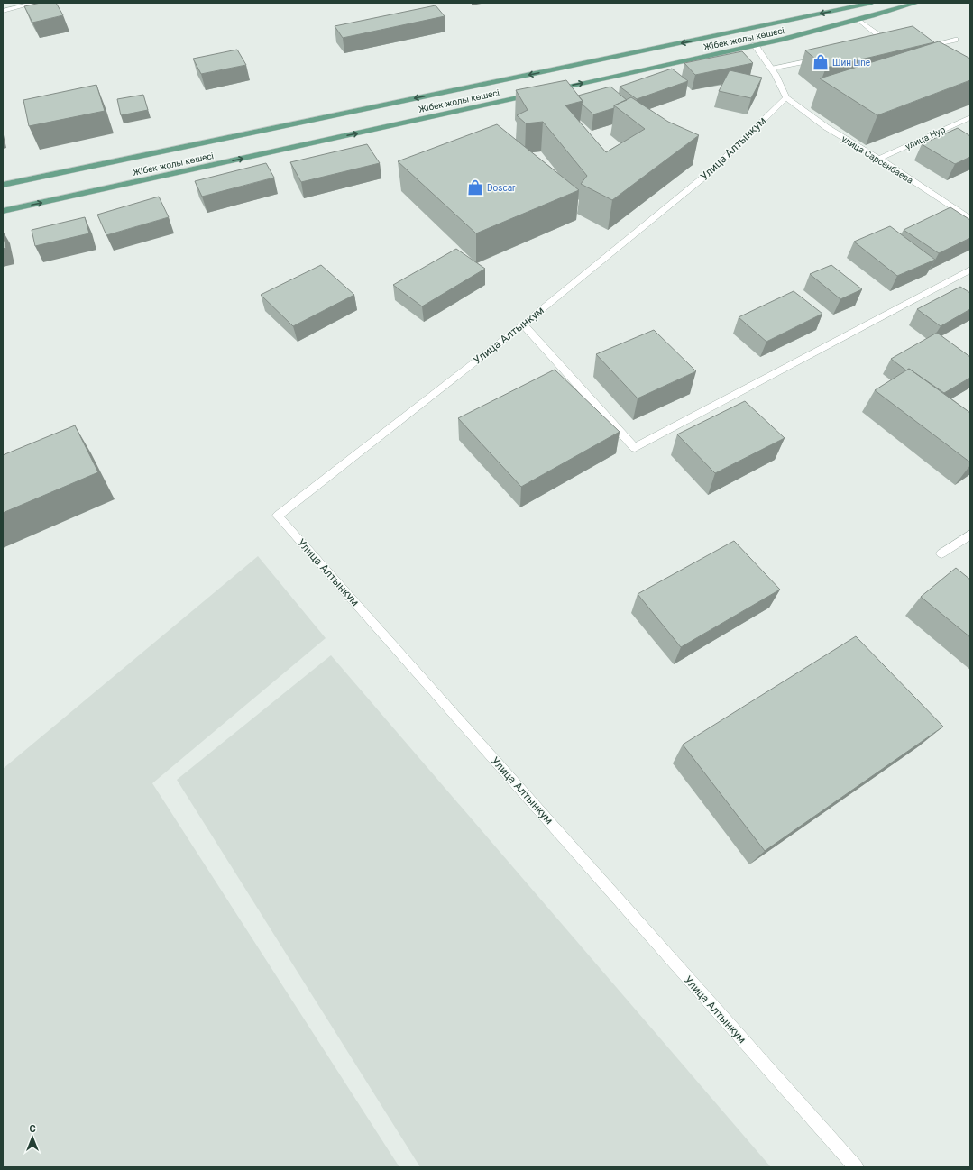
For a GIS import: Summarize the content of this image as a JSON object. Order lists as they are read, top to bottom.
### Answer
{
  "streets": {
    "main road": ["Жібек жолы көшесі"],
    "street": ["улица Нур", "Улица Алтынкум", "улица Сарсенбаева"]
  },
  "crossings": [
    ["улица Нур", "улица Сарсенбаева"],
    ["Улица Алтынкум", "улица Сарсенбаева"]
  ],
  "places": {
    "shop": ["Шин Line", "Doscar"]
  },
  "north": "top"
}
